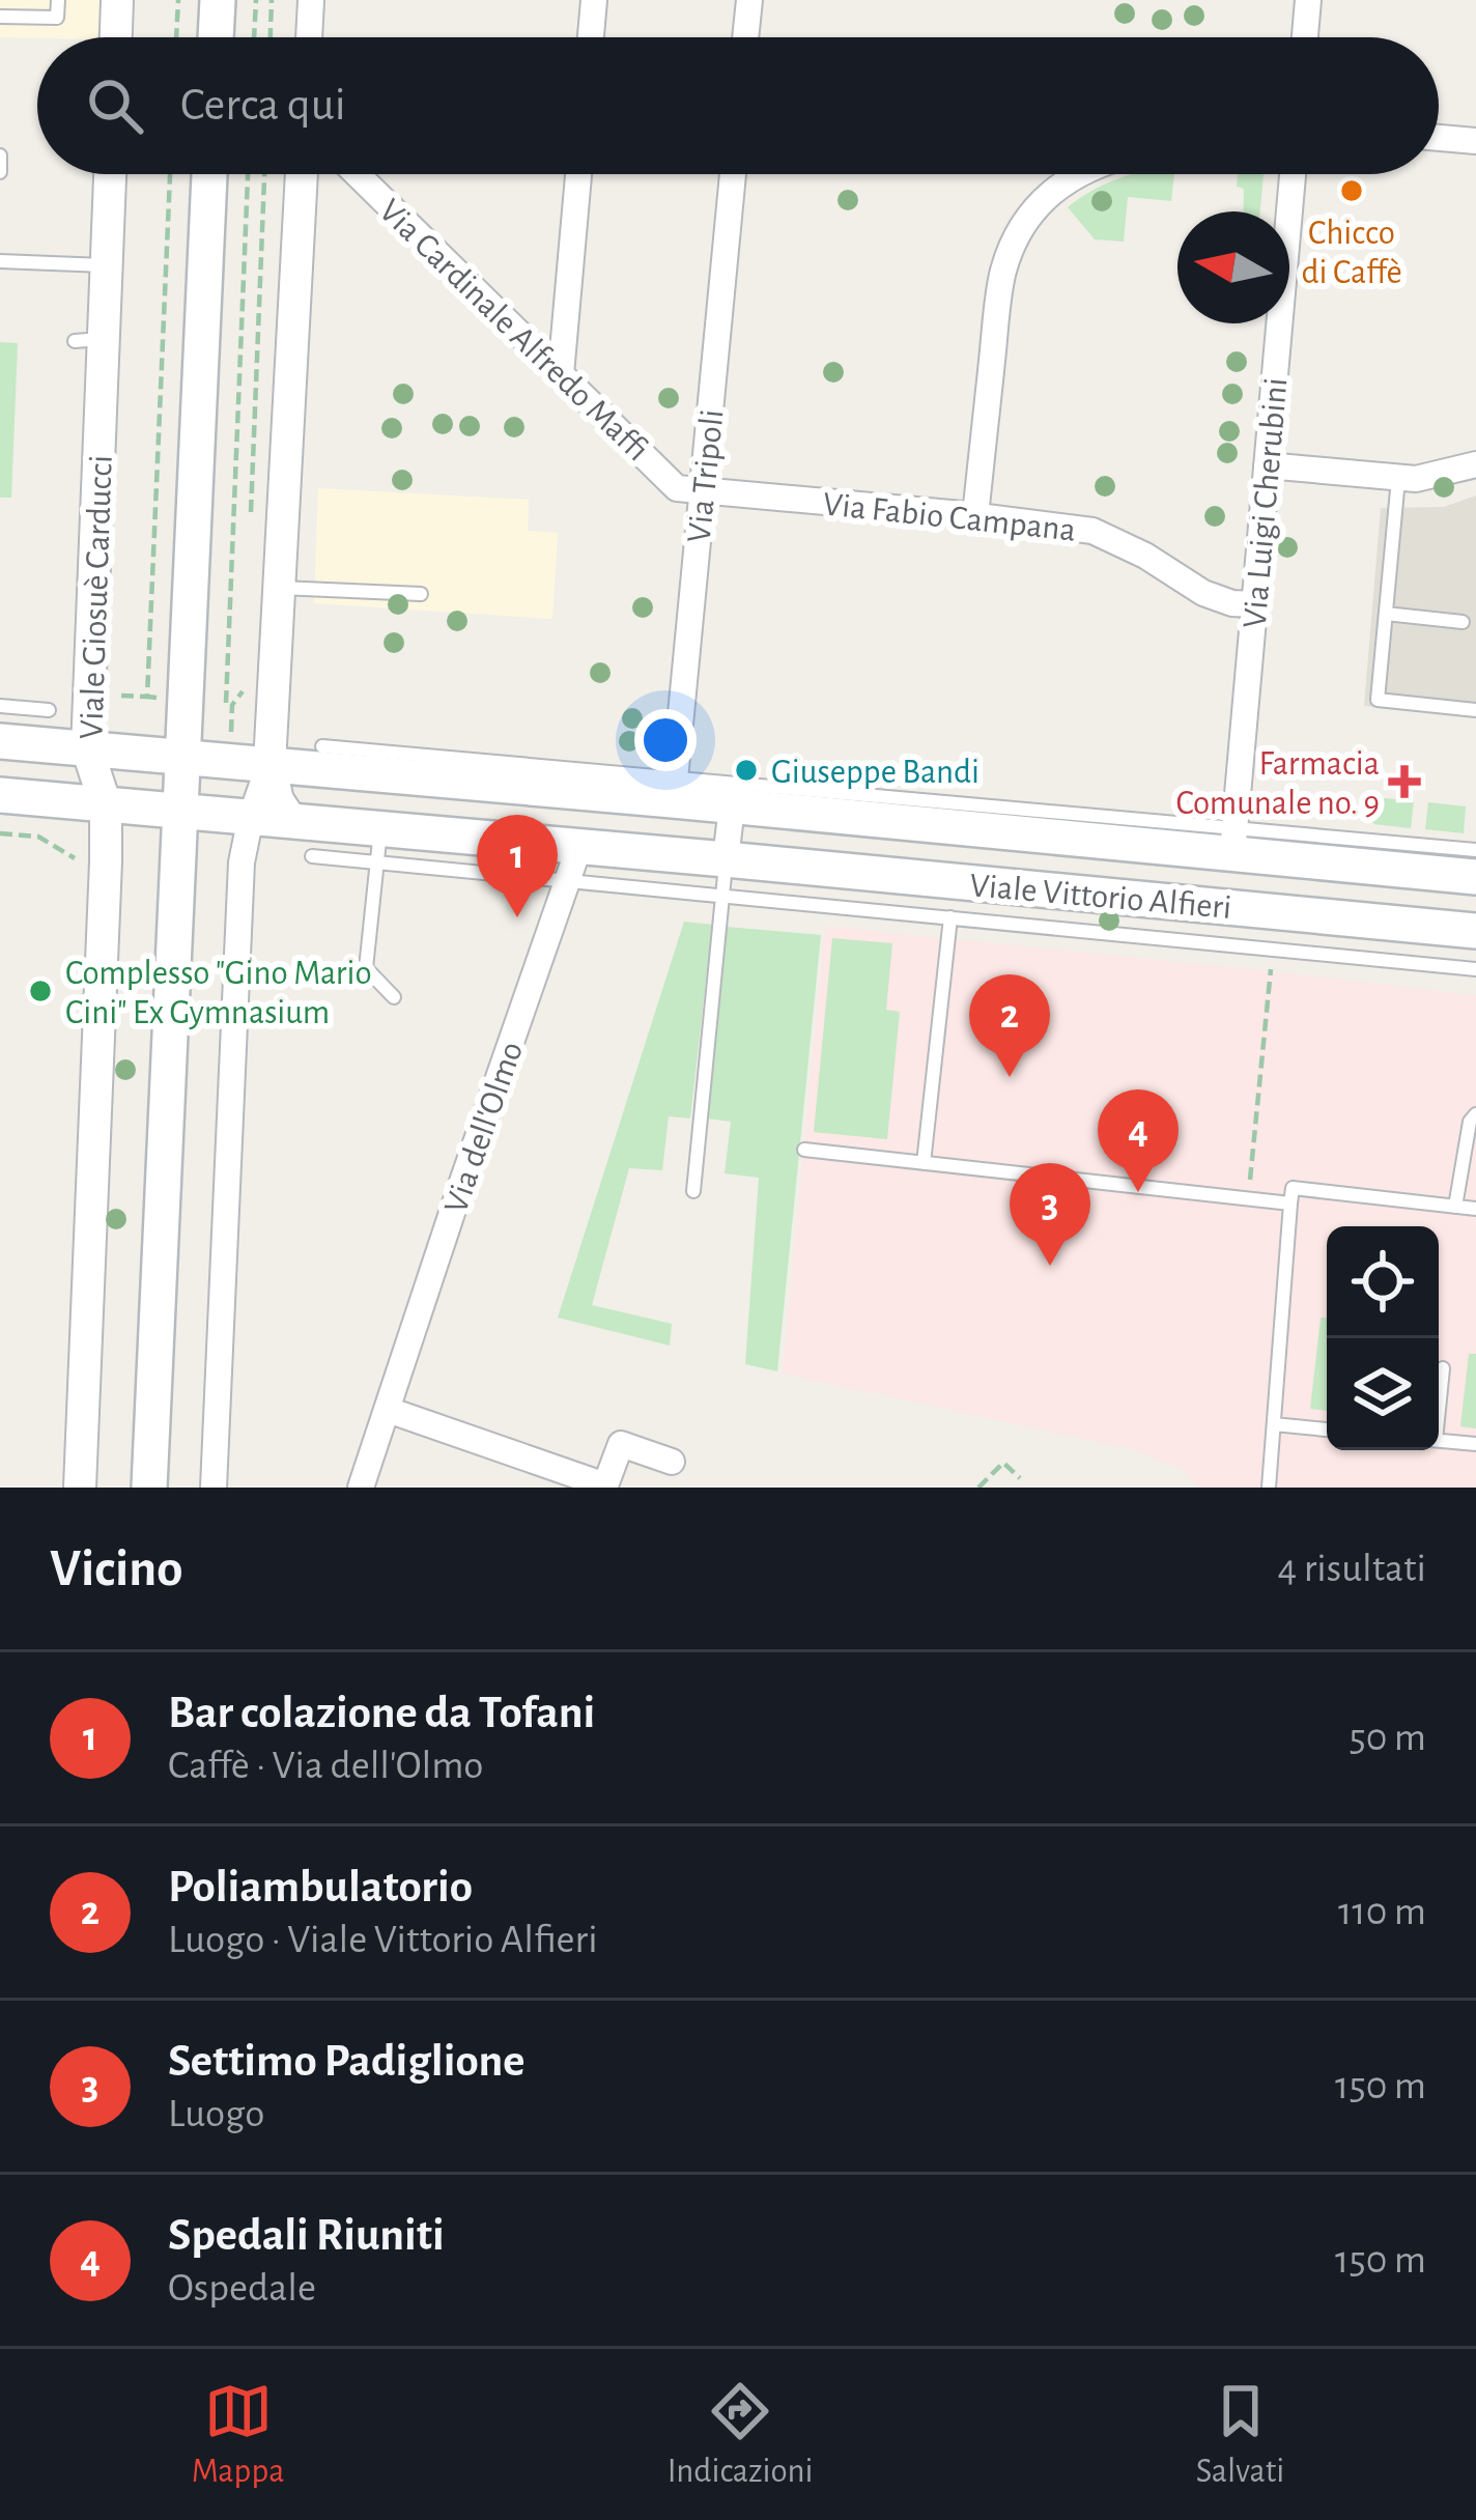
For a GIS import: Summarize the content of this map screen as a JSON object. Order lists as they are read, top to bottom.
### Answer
{
  "streets": {
    "main road": ["Viale Vittorio Alfieri"],
    "street": [
      "Via Cardinale Alfredo Maffi",
      "Via Tripoli",
      "Via Luigi Cherubini",
      "Via Fabio Campana",
      "Viale Giosuè Carducci",
      "Via dell'Olmo"
    ]
  },
  "crossings": [
    ["Via Cardinale Alfredo Maffi", "Via Tripoli"],
    ["Via Cardinale Alfredo Maffi", "Via Fabio Campana"],
    ["Via Tripoli", "Via Fabio Campana"],
    ["Via Tripoli", "Viale Vittorio Alfieri"],
    ["Via Luigi Cherubini", "Via Fabio Campana"],
    ["Via Luigi Cherubini", "Viale Vittorio Alfieri"],
    ["Viale Giosuè Carducci", "Viale Vittorio Alfieri"],
    ["Viale Vittorio Alfieri", "Via dell'Olmo"]
  ],
  "places": {
    "other": ["Chicco di Caffè", "Giuseppe Bandi", "Complesso \"Gino Mario Cini\" Ex Gymnasium"],
    "health": ["Farmacia Comunale no. 9"]
  },
  "north": "left",
  "page": {
    "search": "Cerca qui",
    "pins": [
      "1",
      "2",
      "4",
      "3"
    ],
    "heading": ["Vicino", "4 risultati"],
    "list": [
      {
        "mark": "1",
        "name": "Bar colazione da Tofani",
        "note": "Caffè · Via dell'Olmo",
        "value": "50 m"
      },
      {
        "mark": "2",
        "name": "Poliambulatorio",
        "note": "Luogo · Viale Vittorio Alfieri",
        "value": "110 m"
      },
      {
        "mark": "3",
        "name": "Settimo Padiglione",
        "note": "Luogo",
        "value": "150 m"
      },
      {
        "mark": "4",
        "name": "Spedali Riuniti",
        "note": "Ospedale",
        "value": "150 m"
      }
    ],
    "nav": ["Mappa", "Indicazioni", "Salvati"]
  }
}
